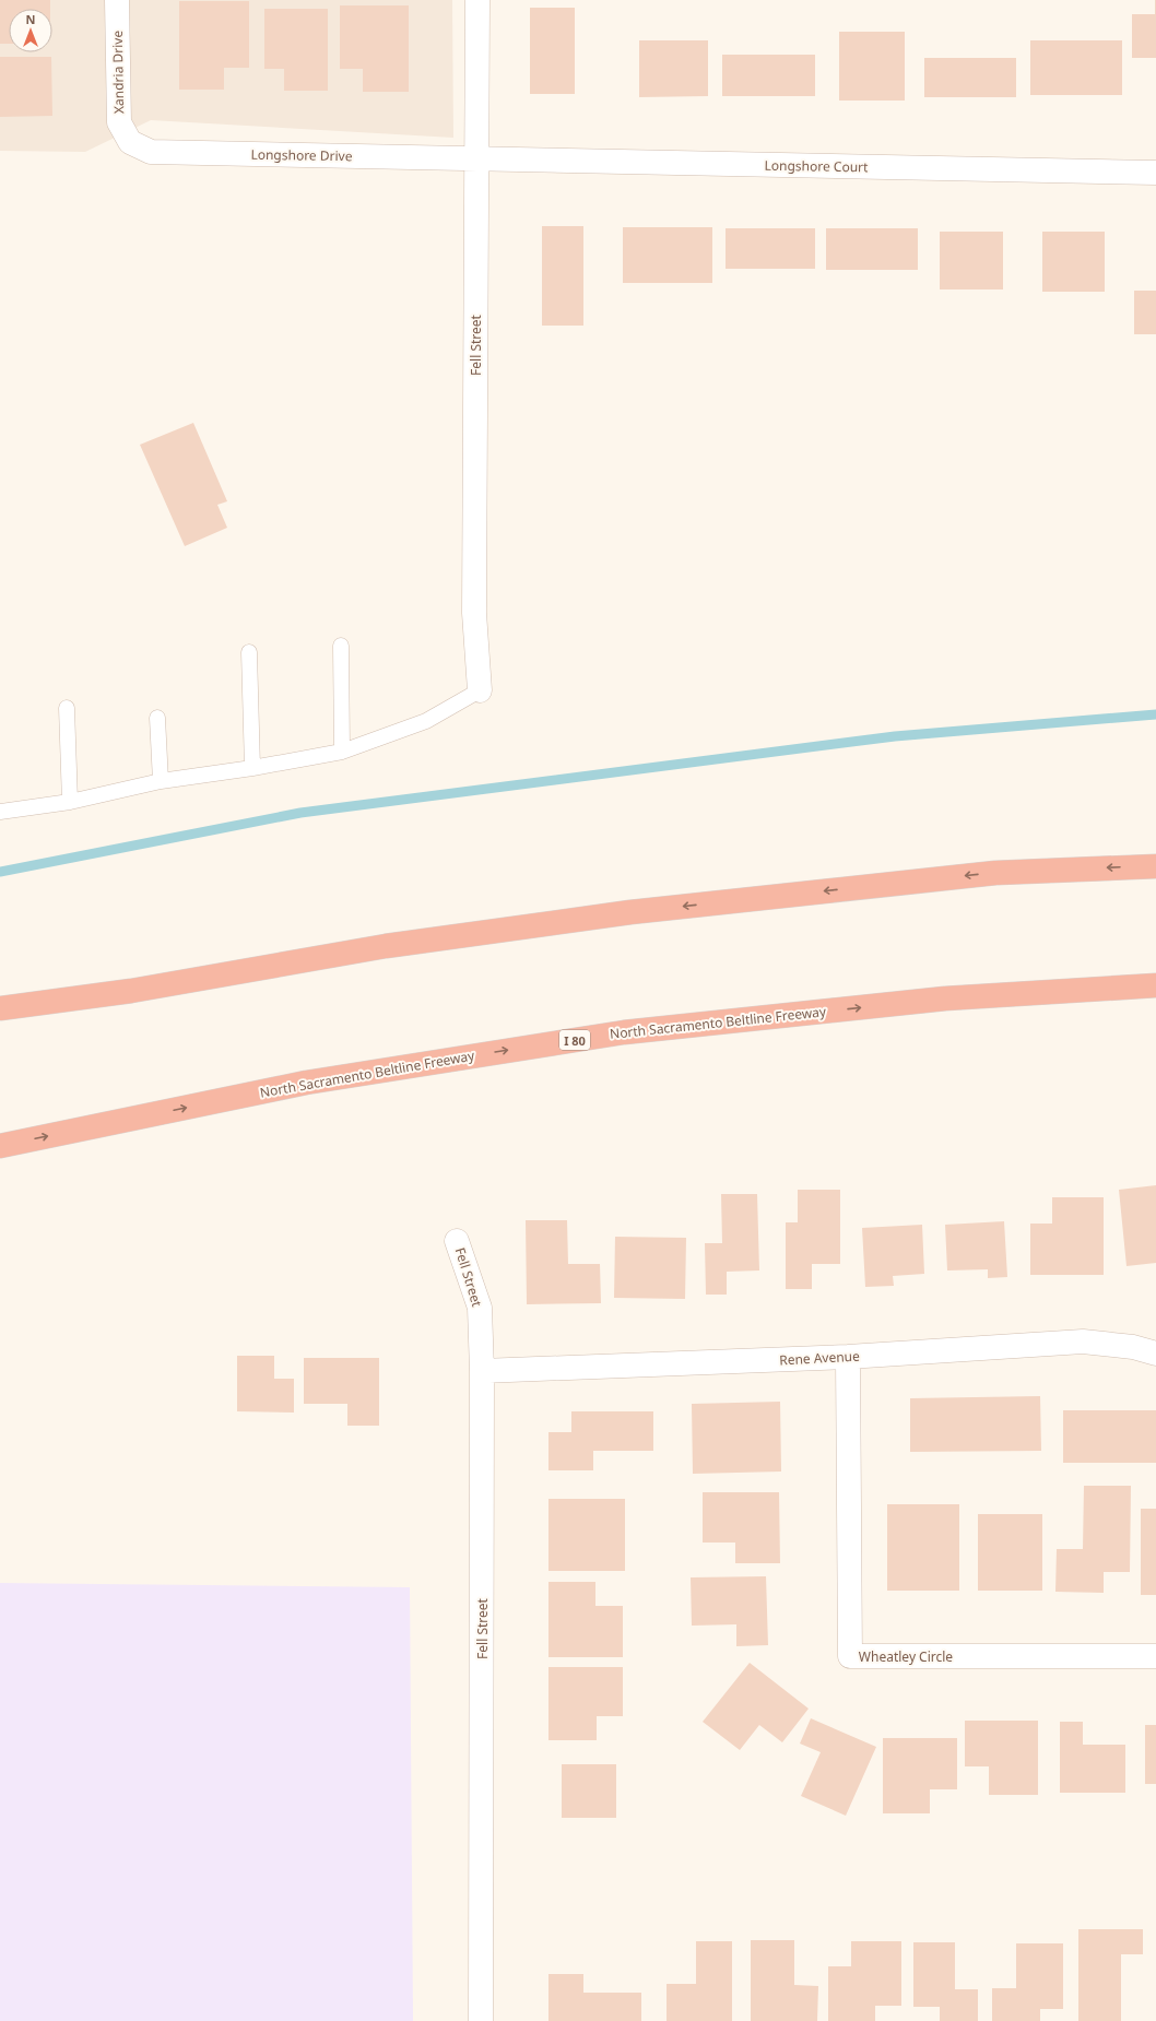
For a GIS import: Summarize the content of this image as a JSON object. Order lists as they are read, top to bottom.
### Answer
{
  "streets": {
    "highway": ["North Sacramento Beltline Freeway", "I 80"],
    "street": [
      "Xandria Drive",
      "Longshore Drive",
      "Longshore Court",
      "Fell Street",
      "Rene Avenue",
      "Wheatley Circle"
    ]
  },
  "crossings": [
    ["Xandria Drive", "Longshore Drive"],
    ["Longshore Drive", "Longshore Court"],
    ["Longshore Drive", "Fell Street"],
    ["Longshore Court", "Fell Street"],
    ["Fell Street", "Rene Avenue"],
    ["Rene Avenue", "Wheatley Circle"]
  ],
  "north": "top"
}
